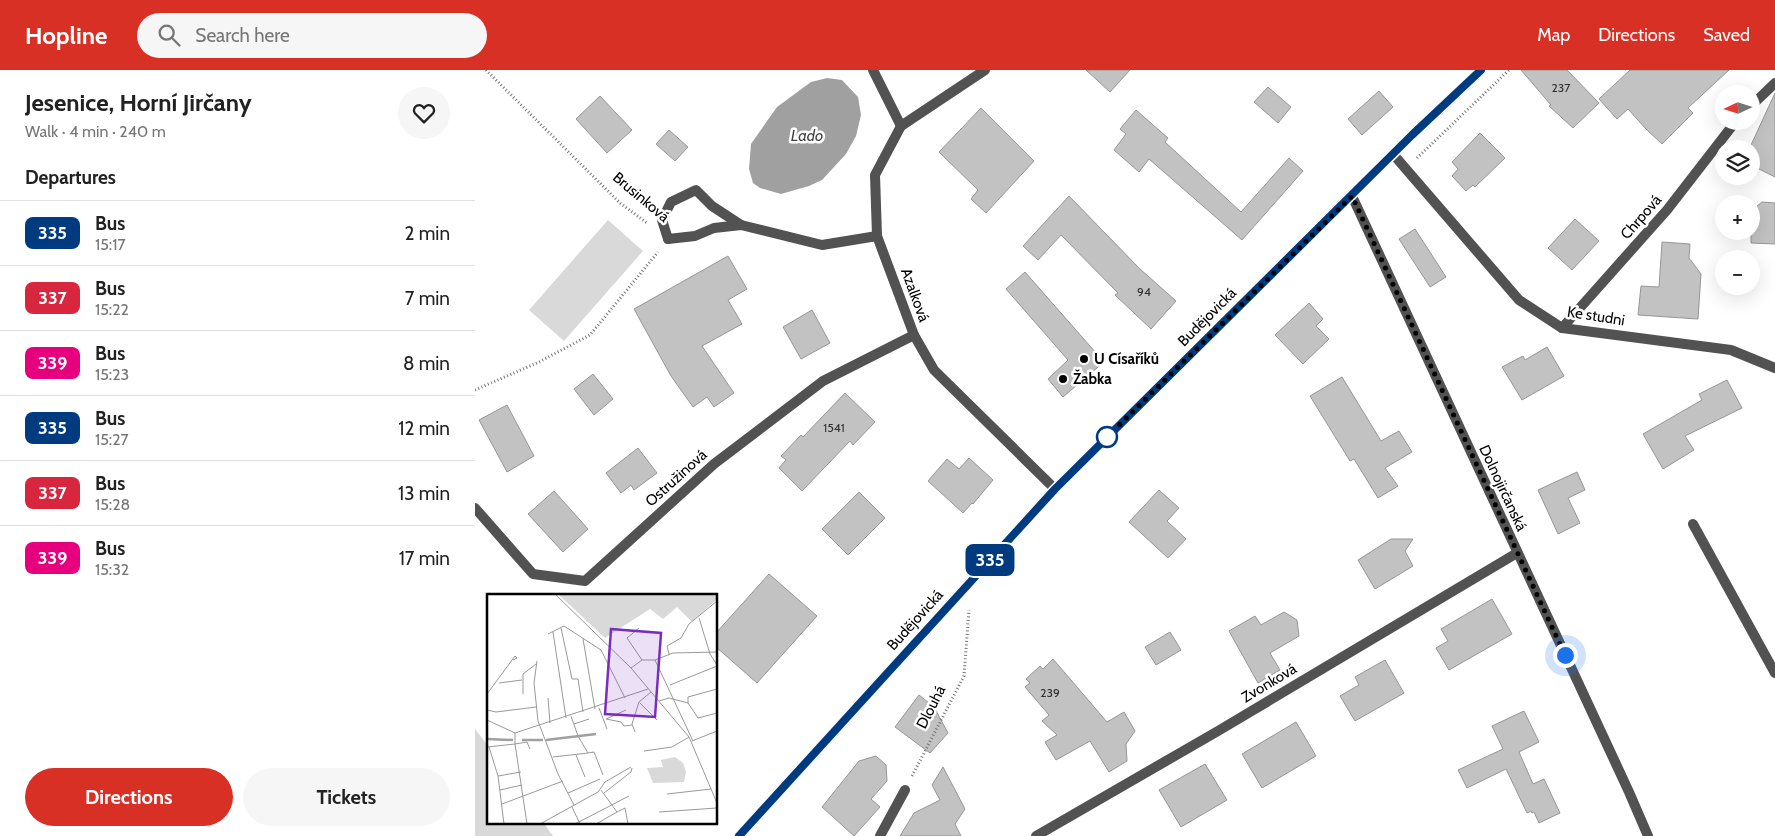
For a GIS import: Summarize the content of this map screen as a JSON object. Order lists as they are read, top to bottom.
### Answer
{
  "streets": {
    "main road": ["Budějovická"],
    "street": [
      "Brusinková",
      "Chrpová",
      "Azalková",
      "Ke studni",
      "Ostružinová",
      "Dolnojirčanská",
      "Zvonková"
    ],
    "path": ["Dlouhá"]
  },
  "crossings": [
    ["Brusinková", "Azalková"],
    ["Chrpová", "Ke studni"],
    ["Azalková", "Budějovická"],
    ["Azalková", "Ostružinová"],
    ["Ke studni", "Budějovická"],
    ["Budějovická", "Dolnojirčanská"],
    ["Budějovická", "Dlouhá"],
    ["Dolnojirčanská", "Zvonková"]
  ],
  "water": ["Lado"],
  "places": ["U Císaříků", "Žabka"],
  "lines": ["bus line 335"],
  "house_numbers": [
    "237",
    "94",
    "1541",
    "239"
  ],
  "north": "left",
  "page": {
    "header": "Hopline",
    "search": "Search here",
    "nav": ["Map", "Directions", "Saved"],
    "heading": [
      ["Jesenice, Horní Jirčany", "Walk · 4 min · 240 m"],
      "Departures"
    ],
    "on_map": "335",
    "map_buttons": ["+", "−"],
    "list": [
      {
        "mark": "335",
        "name": "Bus",
        "note": "15:17",
        "value": "2 min"
      },
      {
        "mark": "337",
        "name": "Bus",
        "note": "15:22",
        "value": "7 min"
      },
      {
        "mark": "339",
        "name": "Bus",
        "note": "15:23",
        "value": "8 min"
      },
      {
        "mark": "335",
        "name": "Bus",
        "note": "15:27",
        "value": "12 min"
      },
      {
        "mark": "337",
        "name": "Bus",
        "note": "15:28",
        "value": "13 min"
      },
      {
        "mark": "339",
        "name": "Bus",
        "note": "15:32",
        "value": "17 min"
      }
    ],
    "buttons": ["Directions", "Tickets"]
  }
}
